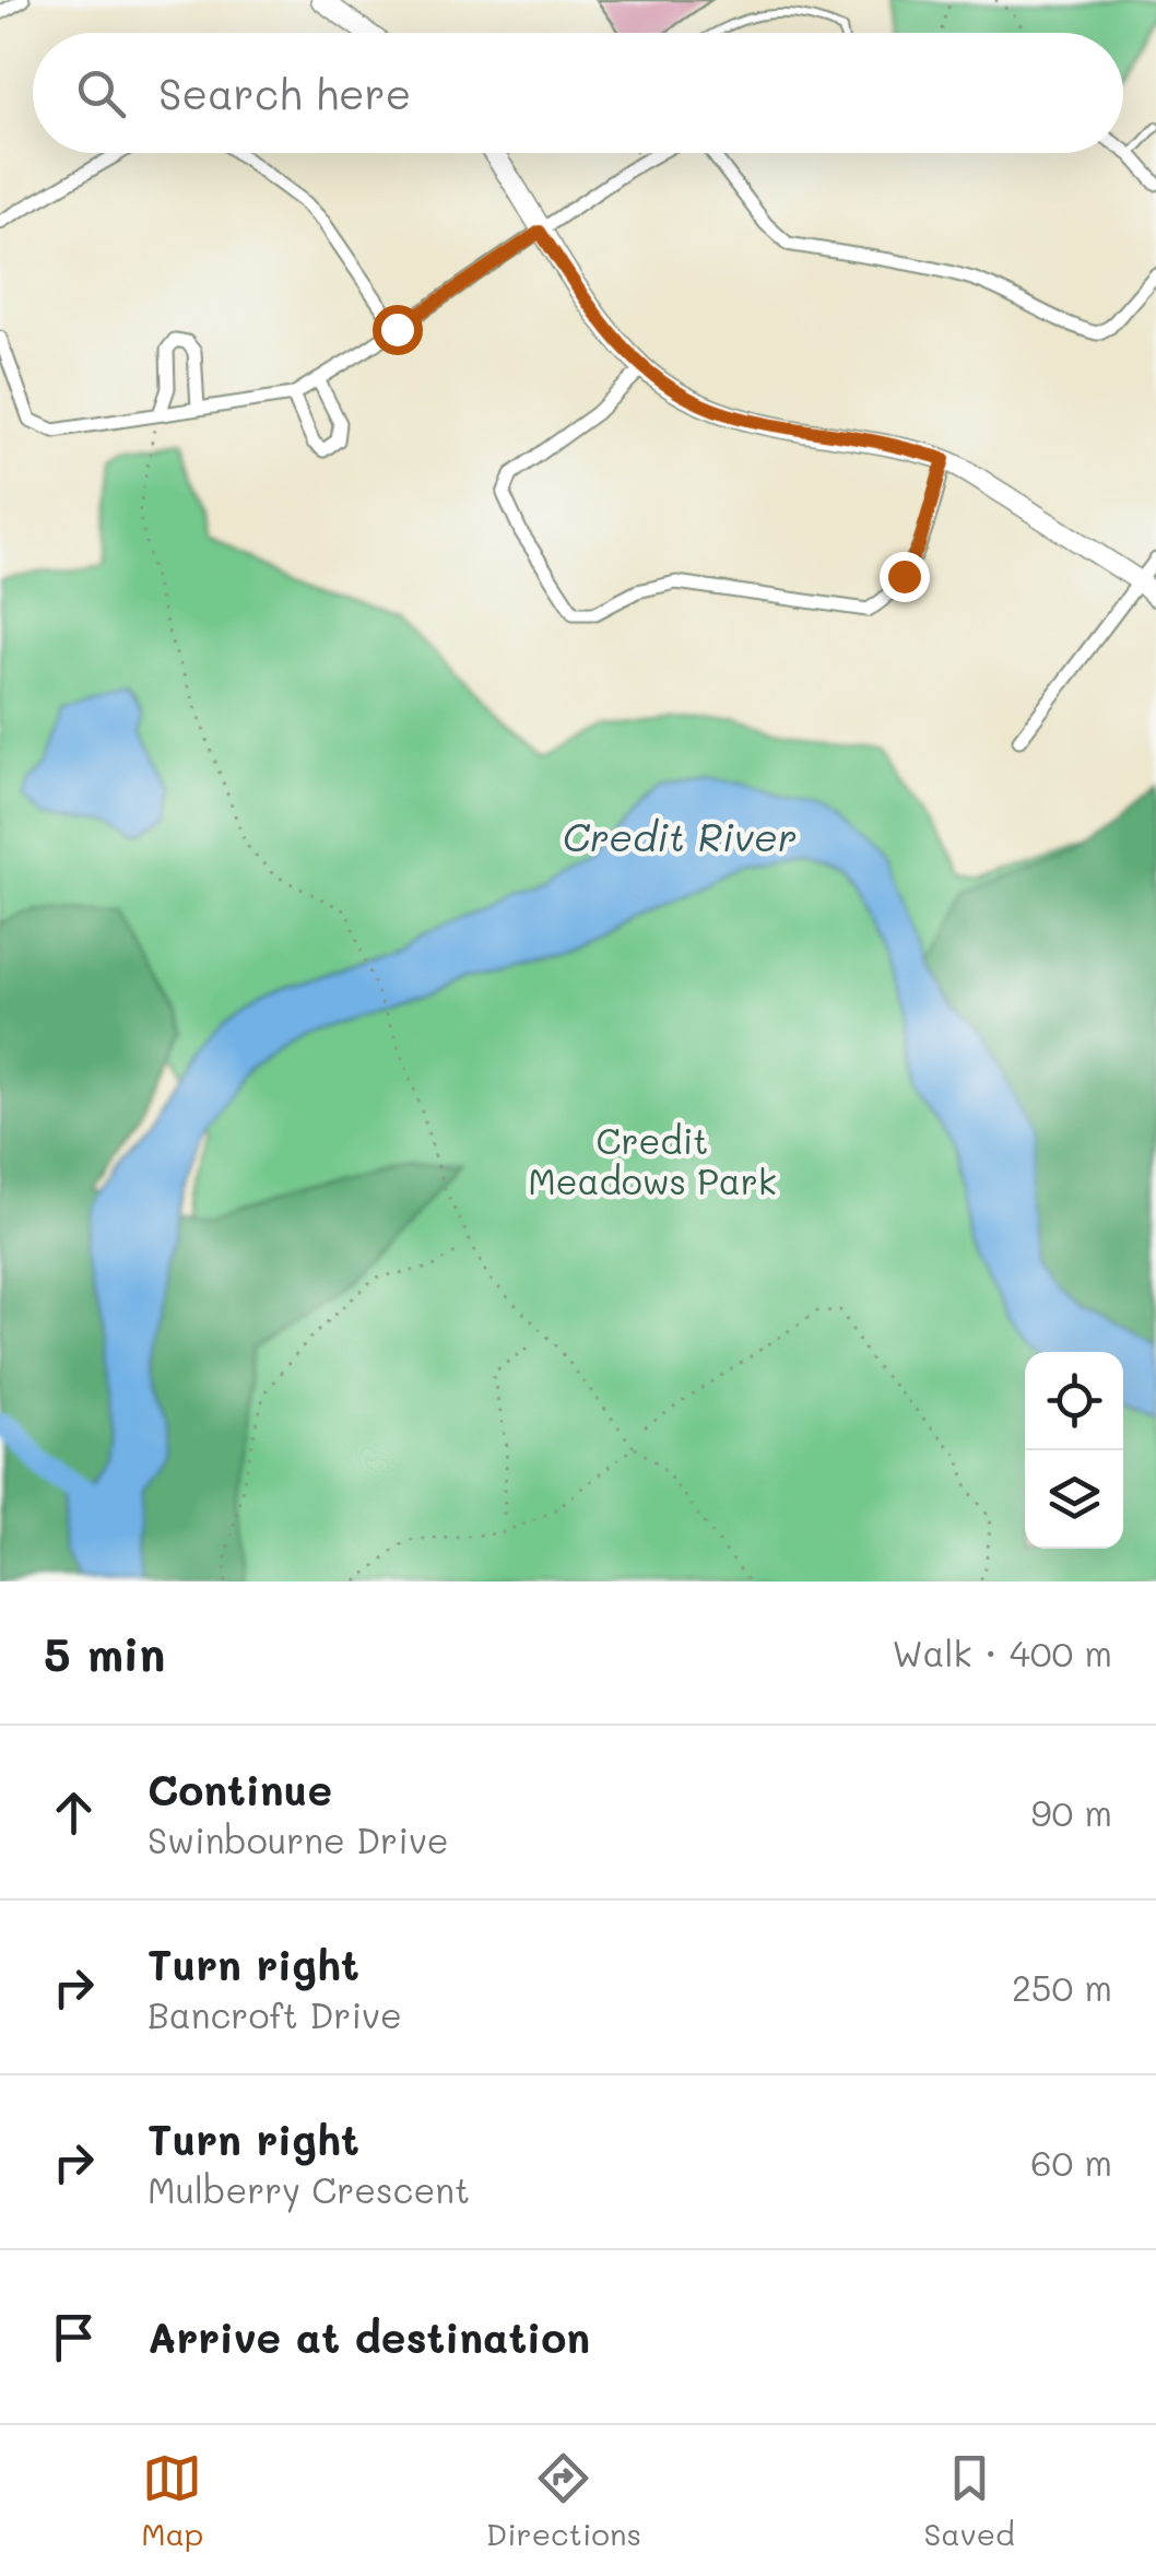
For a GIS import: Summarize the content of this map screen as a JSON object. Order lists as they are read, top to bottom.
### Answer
{
  "water": ["Credit River"],
  "parks": ["Credit Meadows Park"],
  "page": {
    "search": "Search here",
    "heading": ["5 min", "Walk · 400 m"],
    "list": [
      ["Continue", "Swinbourne Drive", "90 m"],
      ["Turn right", "Bancroft Drive", "250 m"],
      ["Turn right", "Mulberry Crescent", "60 m"],
      "Arrive at destination"
    ],
    "nav": ["Map", "Directions", "Saved"]
  }
}
